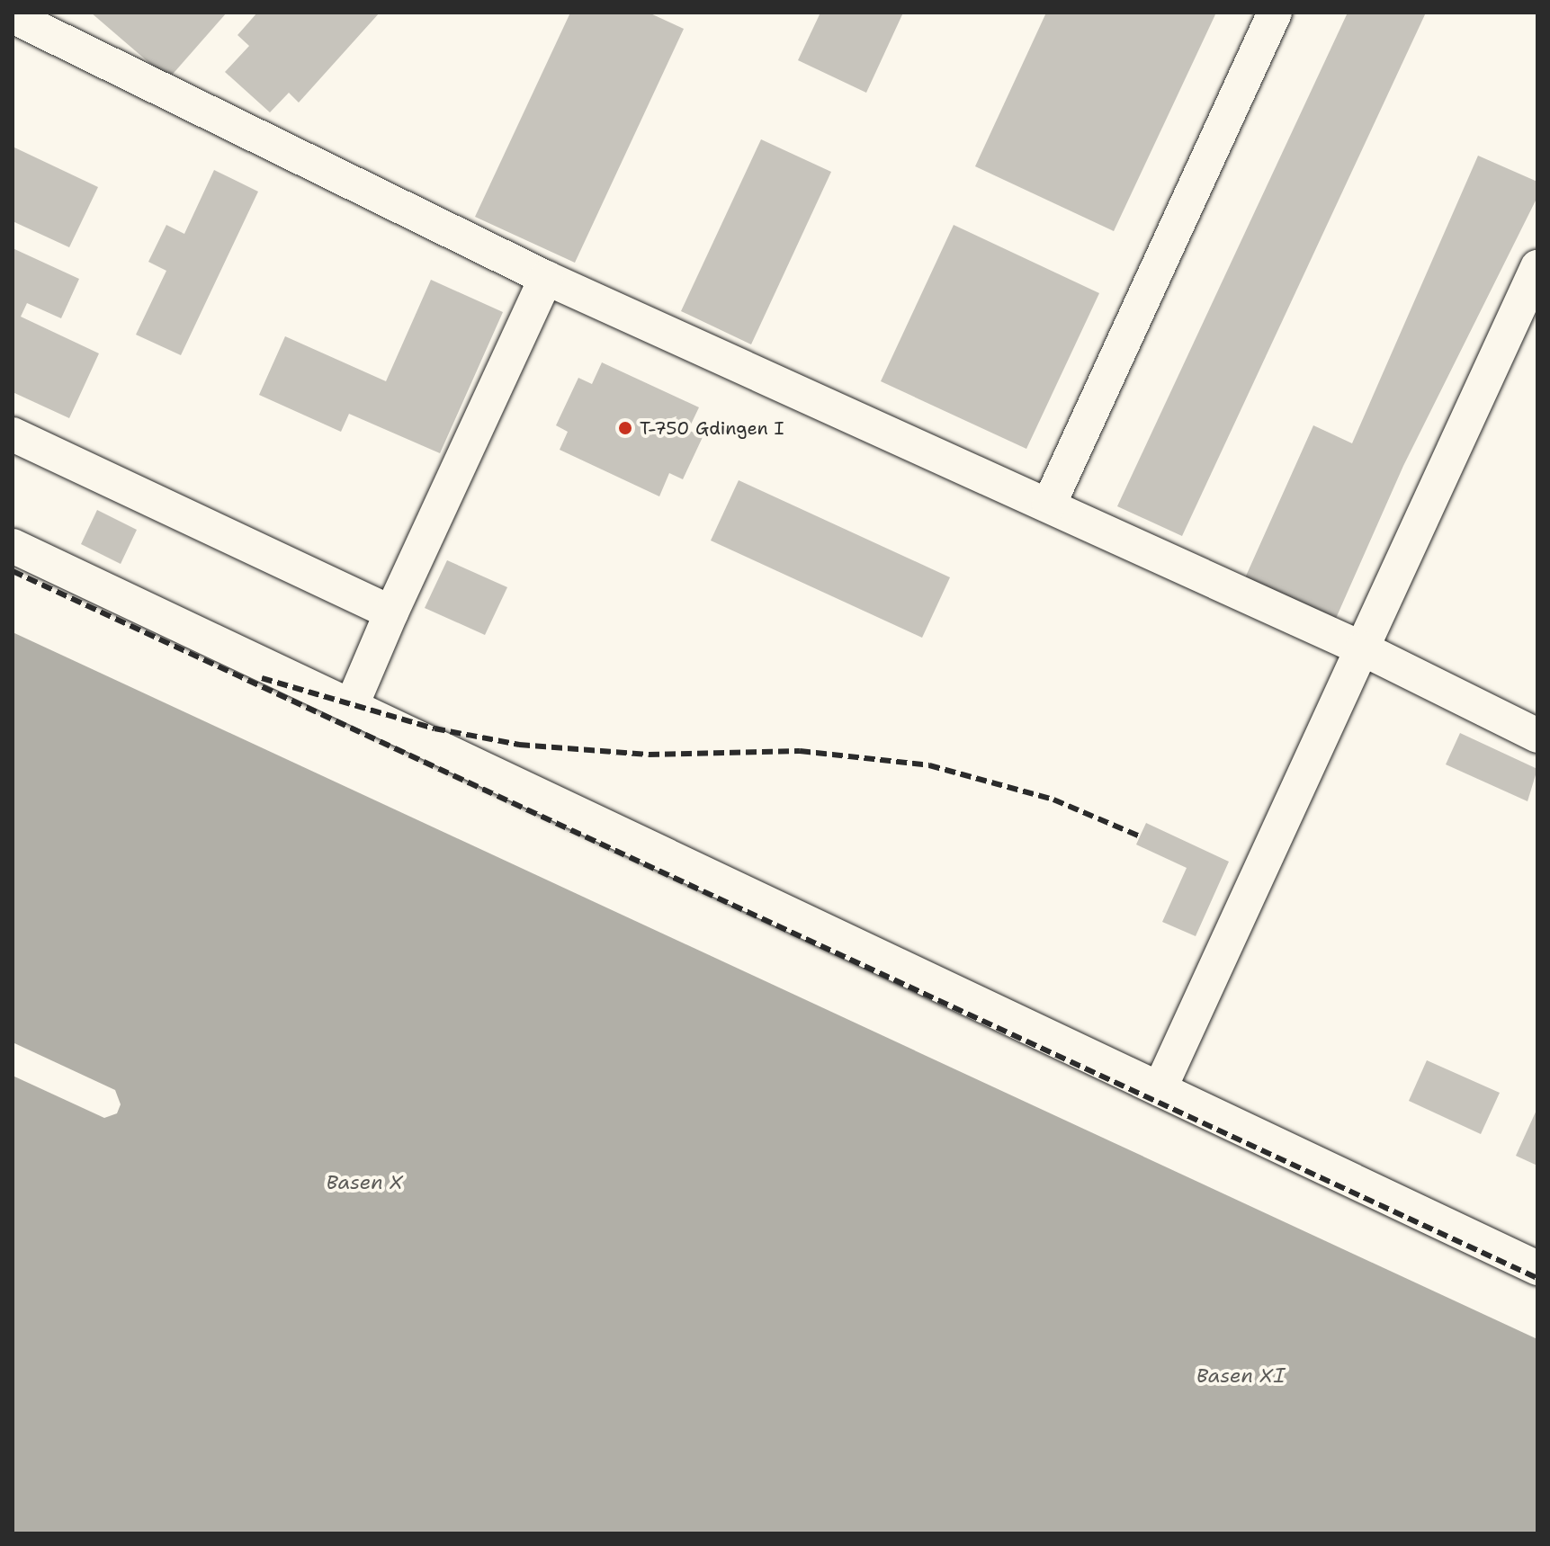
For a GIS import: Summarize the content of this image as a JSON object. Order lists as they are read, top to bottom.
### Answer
{
  "water": ["Basen X", "Basen XI"],
  "places": ["T-750 Gdingen I"]
}
